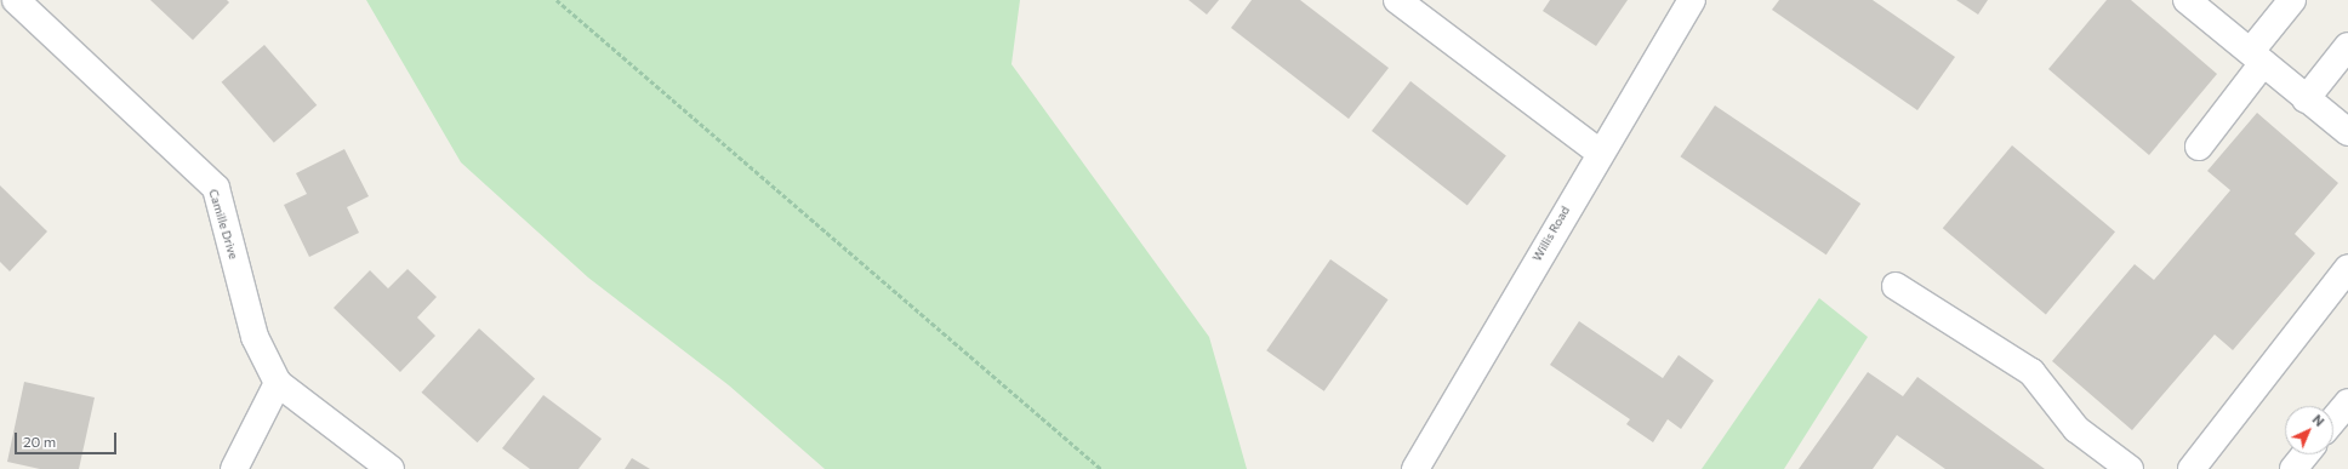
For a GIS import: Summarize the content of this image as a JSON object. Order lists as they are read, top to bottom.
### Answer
{
  "streets": {
    "street": ["Camille Drive", "Willis Road"]
  },
  "scale_bar": "20 m",
  "north": "top right"
}
